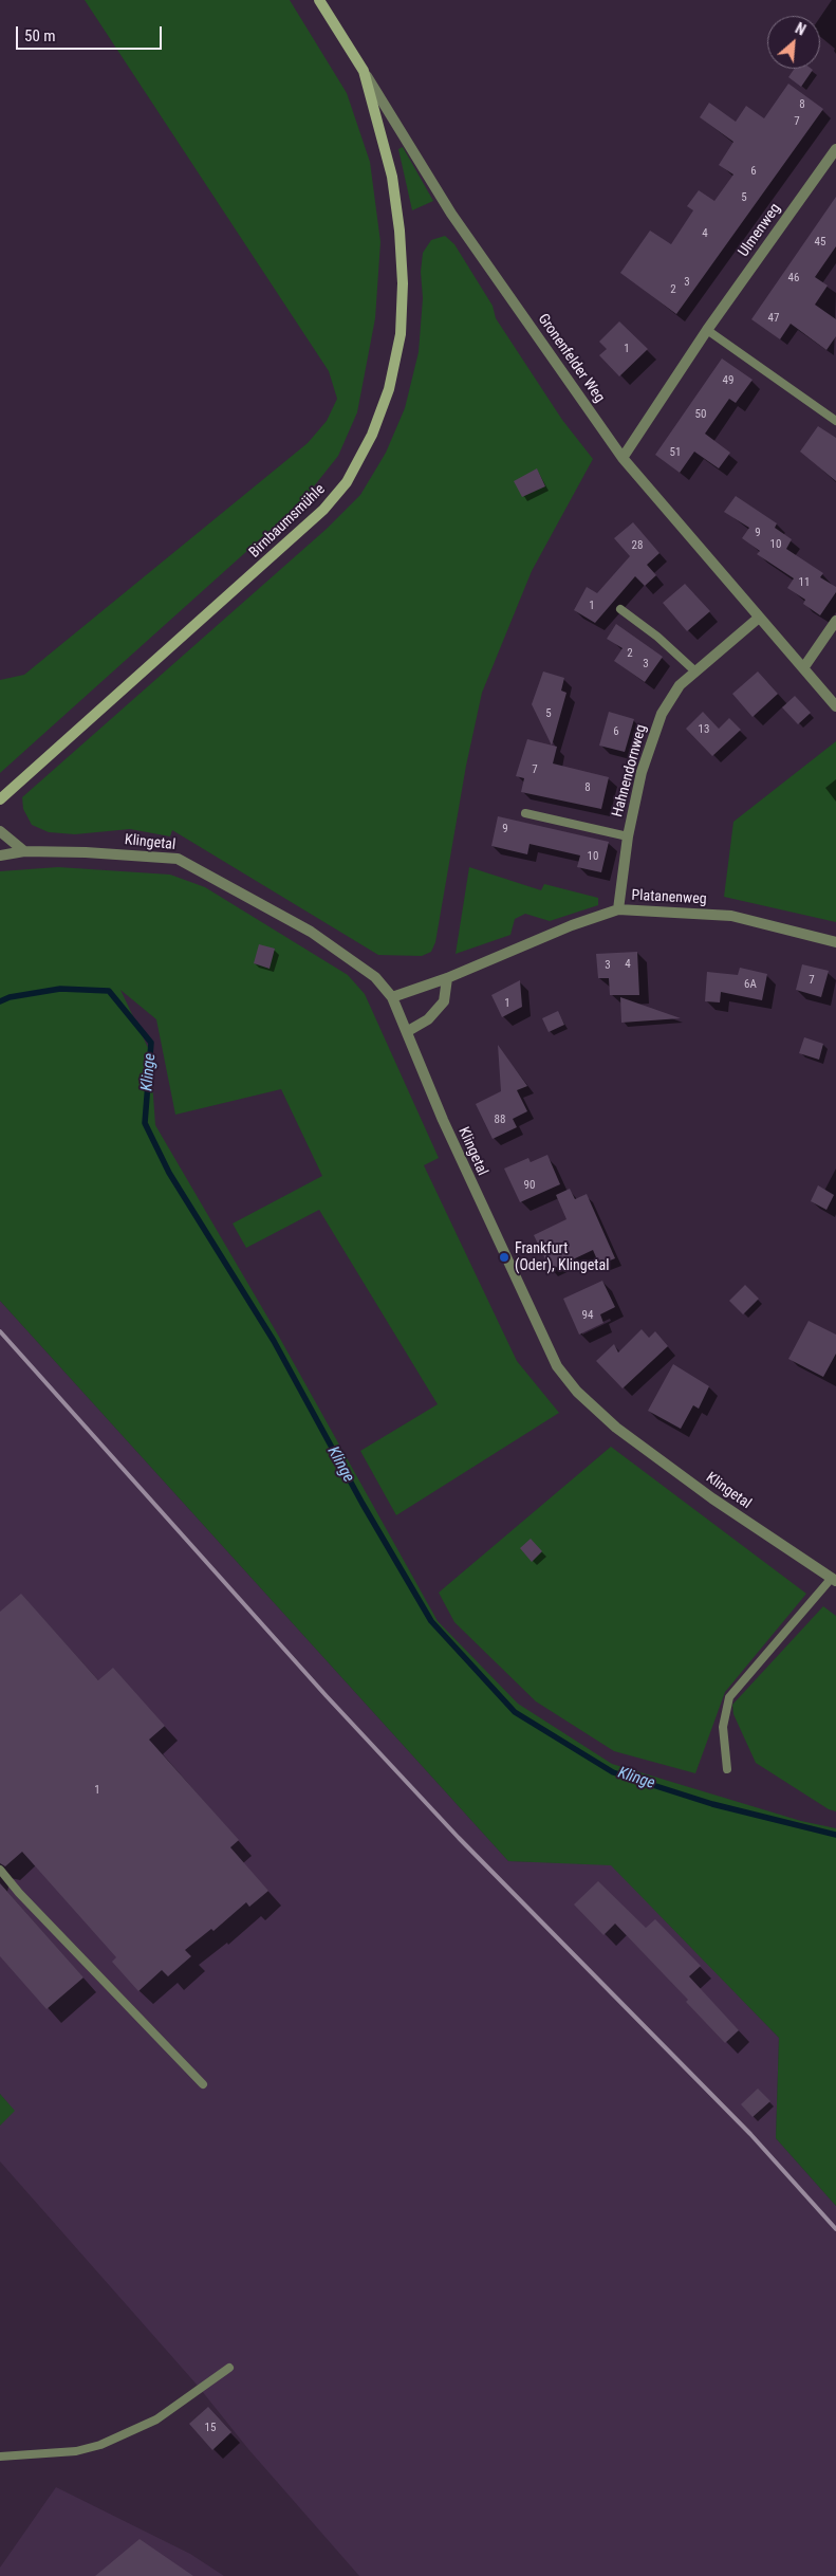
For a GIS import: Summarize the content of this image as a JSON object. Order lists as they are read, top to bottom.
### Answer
{
  "streets": {
    "main road": ["Gronenfelder Weg", "Birnbaumsmühle"],
    "street": [
      "Ulmenweg",
      "Hahnendornweg",
      "Klingetal",
      "Platanenweg"
    ]
  },
  "crossings": [
    ["Ulmenweg", "Gronenfelder Weg"],
    ["Gronenfelder Weg", "Birnbaumsmühle"],
    ["Gronenfelder Weg", "Hahnendornweg"],
    ["Hahnendornweg", "Platanenweg"],
    ["Klingetal", "Platanenweg"]
  ],
  "water": ["Klinge"],
  "places": ["Frankfurt (Oder), Klingetal"],
  "house_numbers": [
    "8",
    "7",
    "6",
    "5",
    "4",
    "45",
    "46",
    "3",
    "2",
    "47",
    "1",
    "49",
    "50",
    "51",
    "9",
    "10",
    "28",
    "11",
    "1",
    "2",
    "3",
    "5",
    "13",
    "6",
    "7",
    "8",
    "9",
    "10",
    "4",
    "3",
    "7",
    "6A",
    "1",
    "88",
    "90",
    "94",
    "1",
    "15"
  ],
  "scale_bar": "50 m",
  "north": "top right"
}
